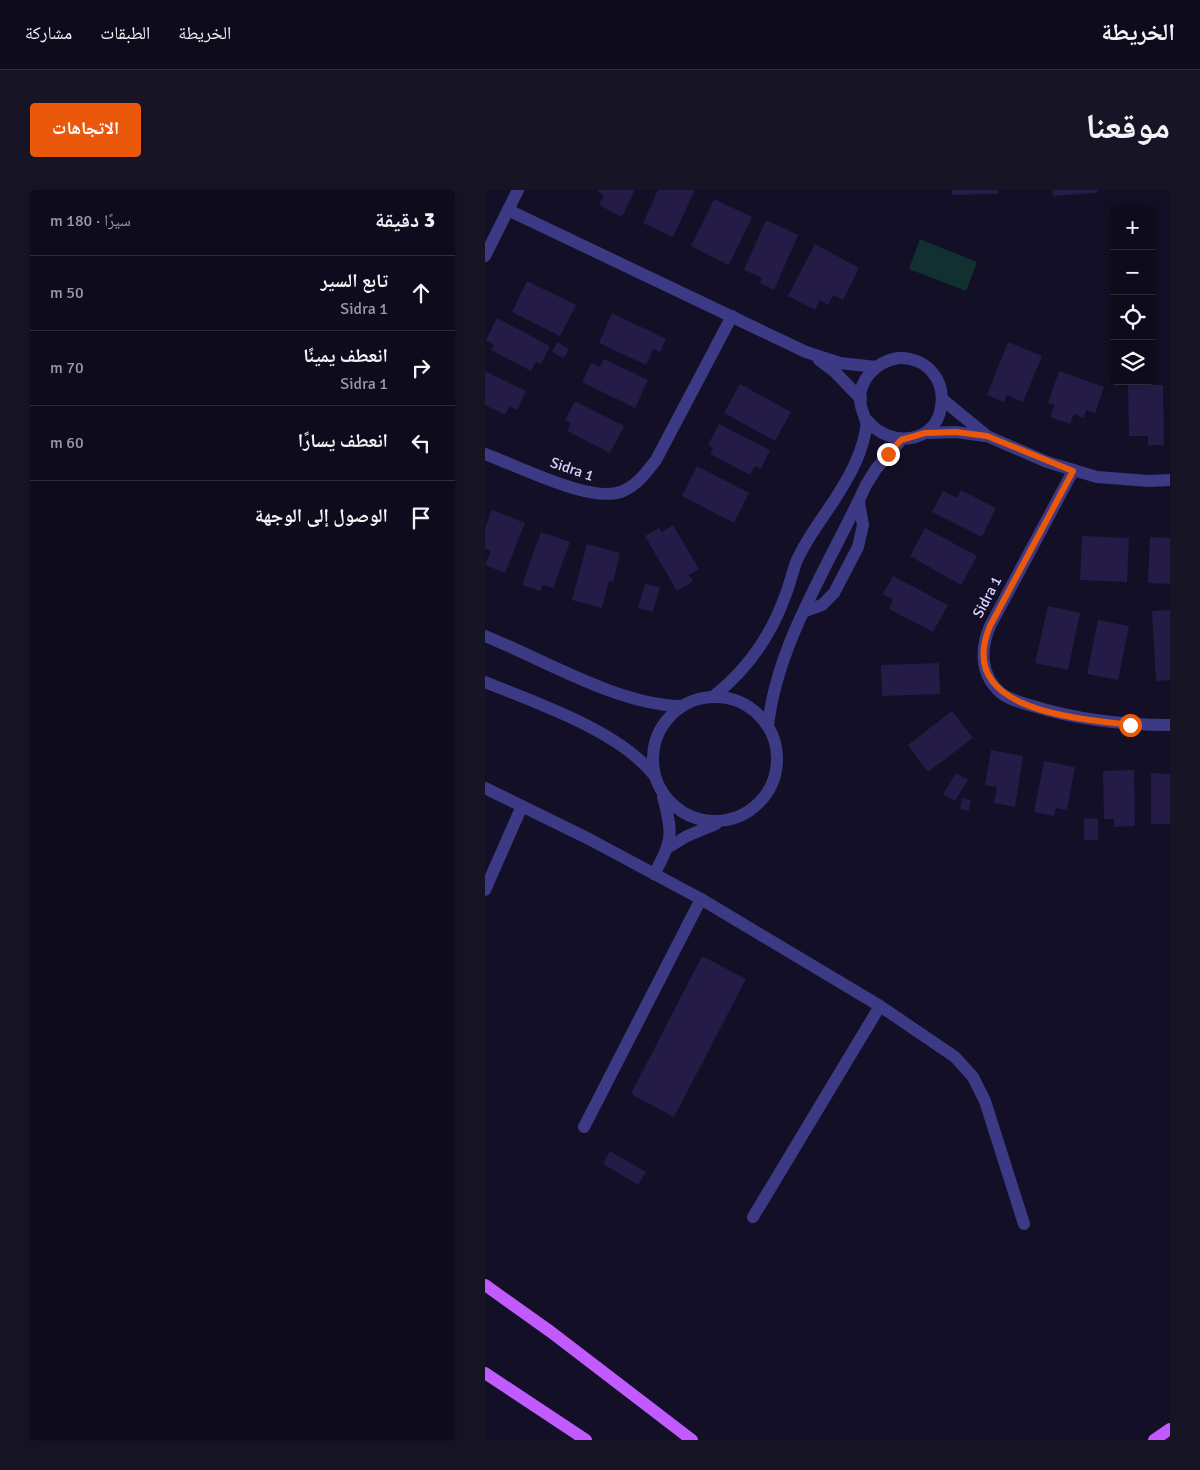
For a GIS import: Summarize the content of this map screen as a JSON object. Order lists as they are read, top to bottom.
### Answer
{
  "streets": {
    "street": ["Sidra 1"]
  },
  "page": {
    "header": "الخريطة",
    "nav": ["الخريطة", "الطبقات", "مشاركة"],
    "title": "موقعنا",
    "buttons": "الاتجاهات",
    "heading": ["3 دقيقة", "سيرًا · 180 m"],
    "map_buttons": ["+", "−"],
    "list": [
      ["تابع السير", "Sidra 1", "50 m"],
      ["انعطف يمينًا", "Sidra 1", "70 m"],
      ["انعطف يسارًا", "60 m"],
      "الوصول إلى الوجهة"
    ]
  }
}
